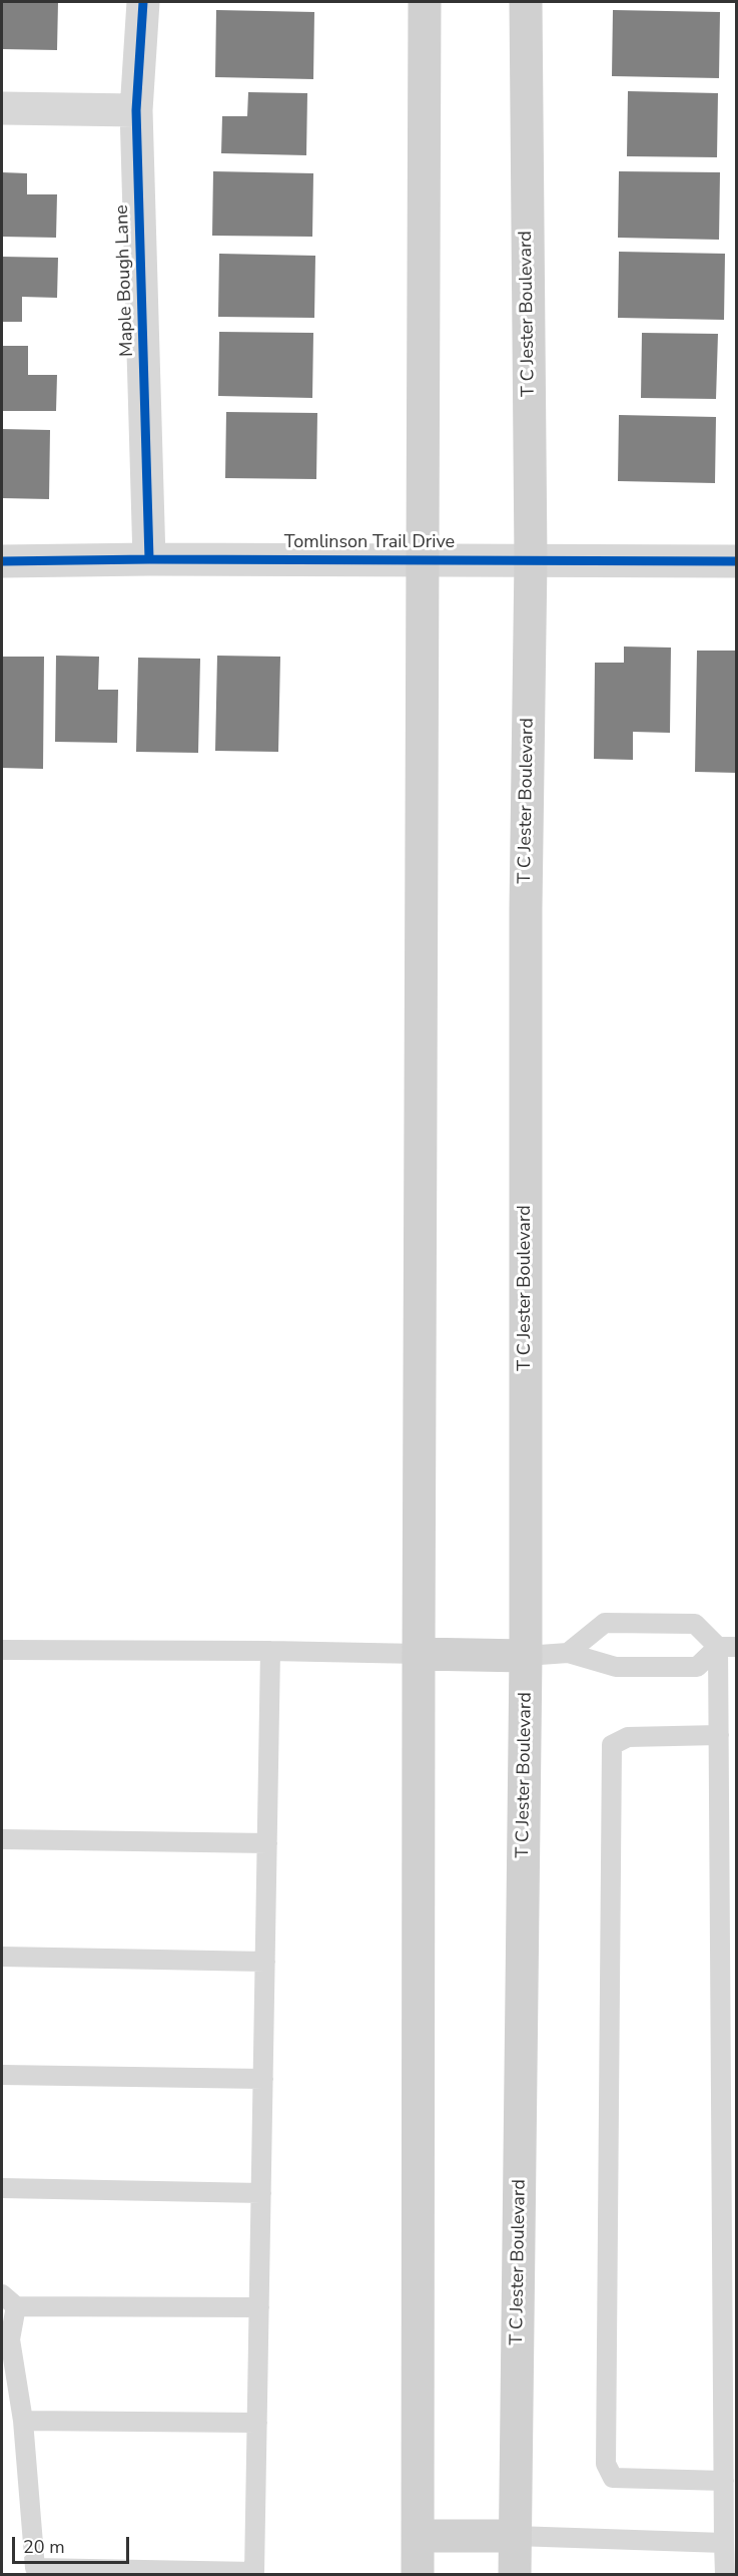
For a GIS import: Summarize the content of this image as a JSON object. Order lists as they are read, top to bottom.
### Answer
{
  "streets": {
    "main road": ["T C Jester Boulevard"],
    "street": ["Maple Bough Lane", "Tomlinson Trail Drive"]
  },
  "crossings": [
    ["Maple Bough Lane", "Tomlinson Trail Drive"],
    ["T C Jester Boulevard", "Tomlinson Trail Drive"]
  ],
  "scale_bar": "20 m"
}
